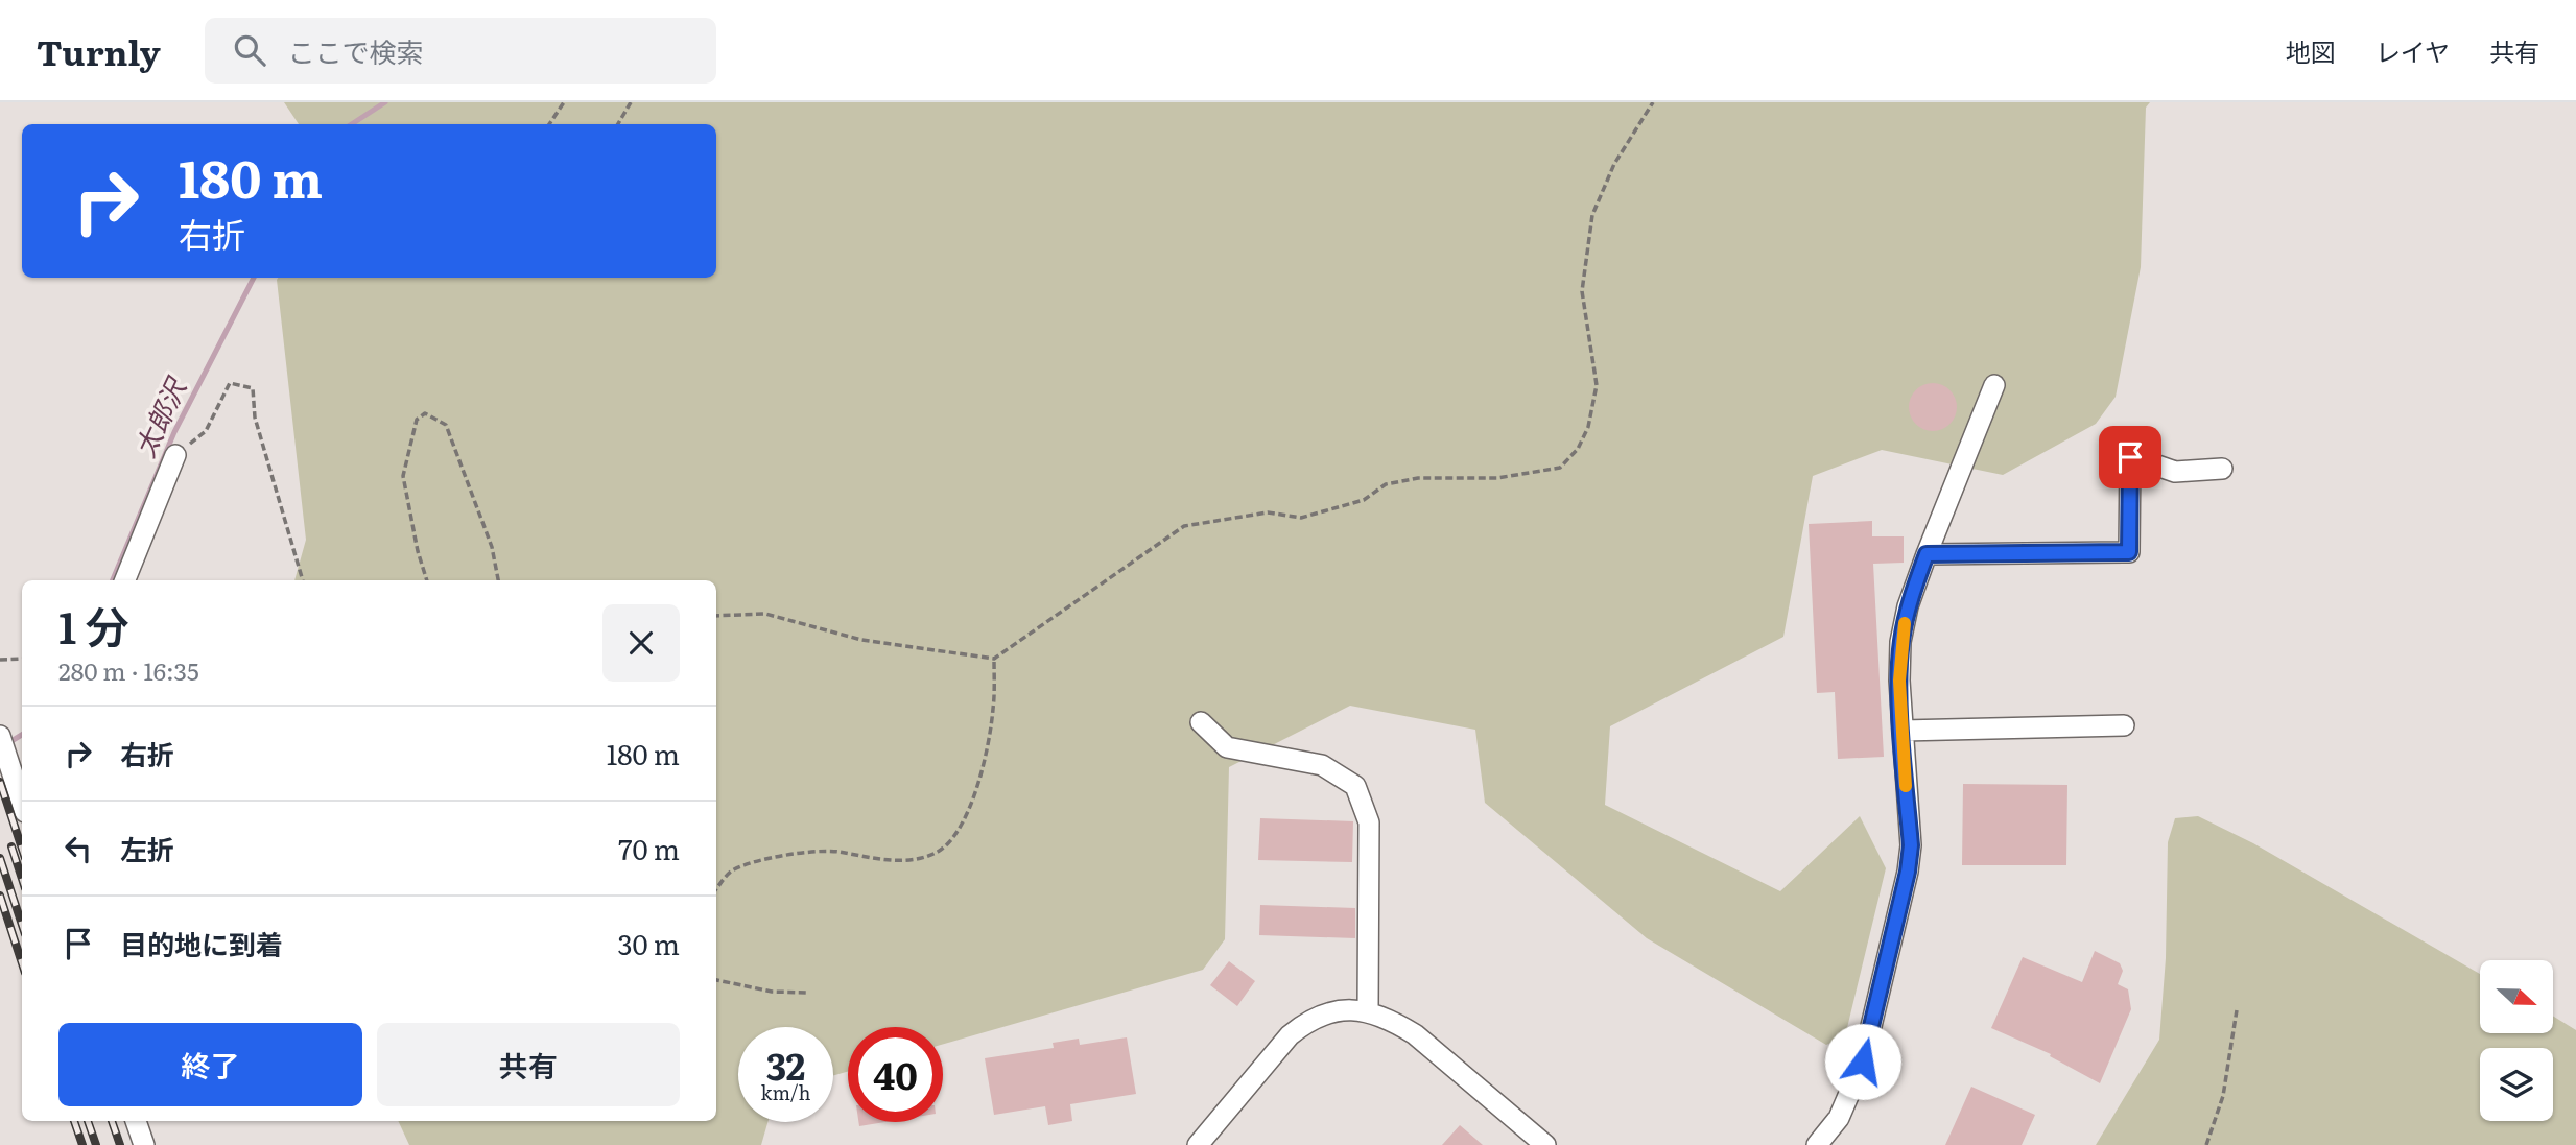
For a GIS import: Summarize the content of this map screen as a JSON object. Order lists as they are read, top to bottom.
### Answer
{
  "water": ["太郎沢"],
  "north": "right",
  "page": {
    "header": "Turnly",
    "search": "ここで検索",
    "nav": ["地図", "レイヤ", "共有"],
    "turn": ["180 m", "右折"],
    "heading": ["1 分", "280 m · 16:35"],
    "list": [
      {
        "name": "右折",
        "value": "180 m"
      },
      {
        "name": "左折",
        "value": "70 m"
      },
      {
        "name": "目的地に到着",
        "value": "30 m"
      }
    ],
    "buttons": ["終了", "共有"],
    "speed": "32 km/h",
    "limit": "40"
  }
}
